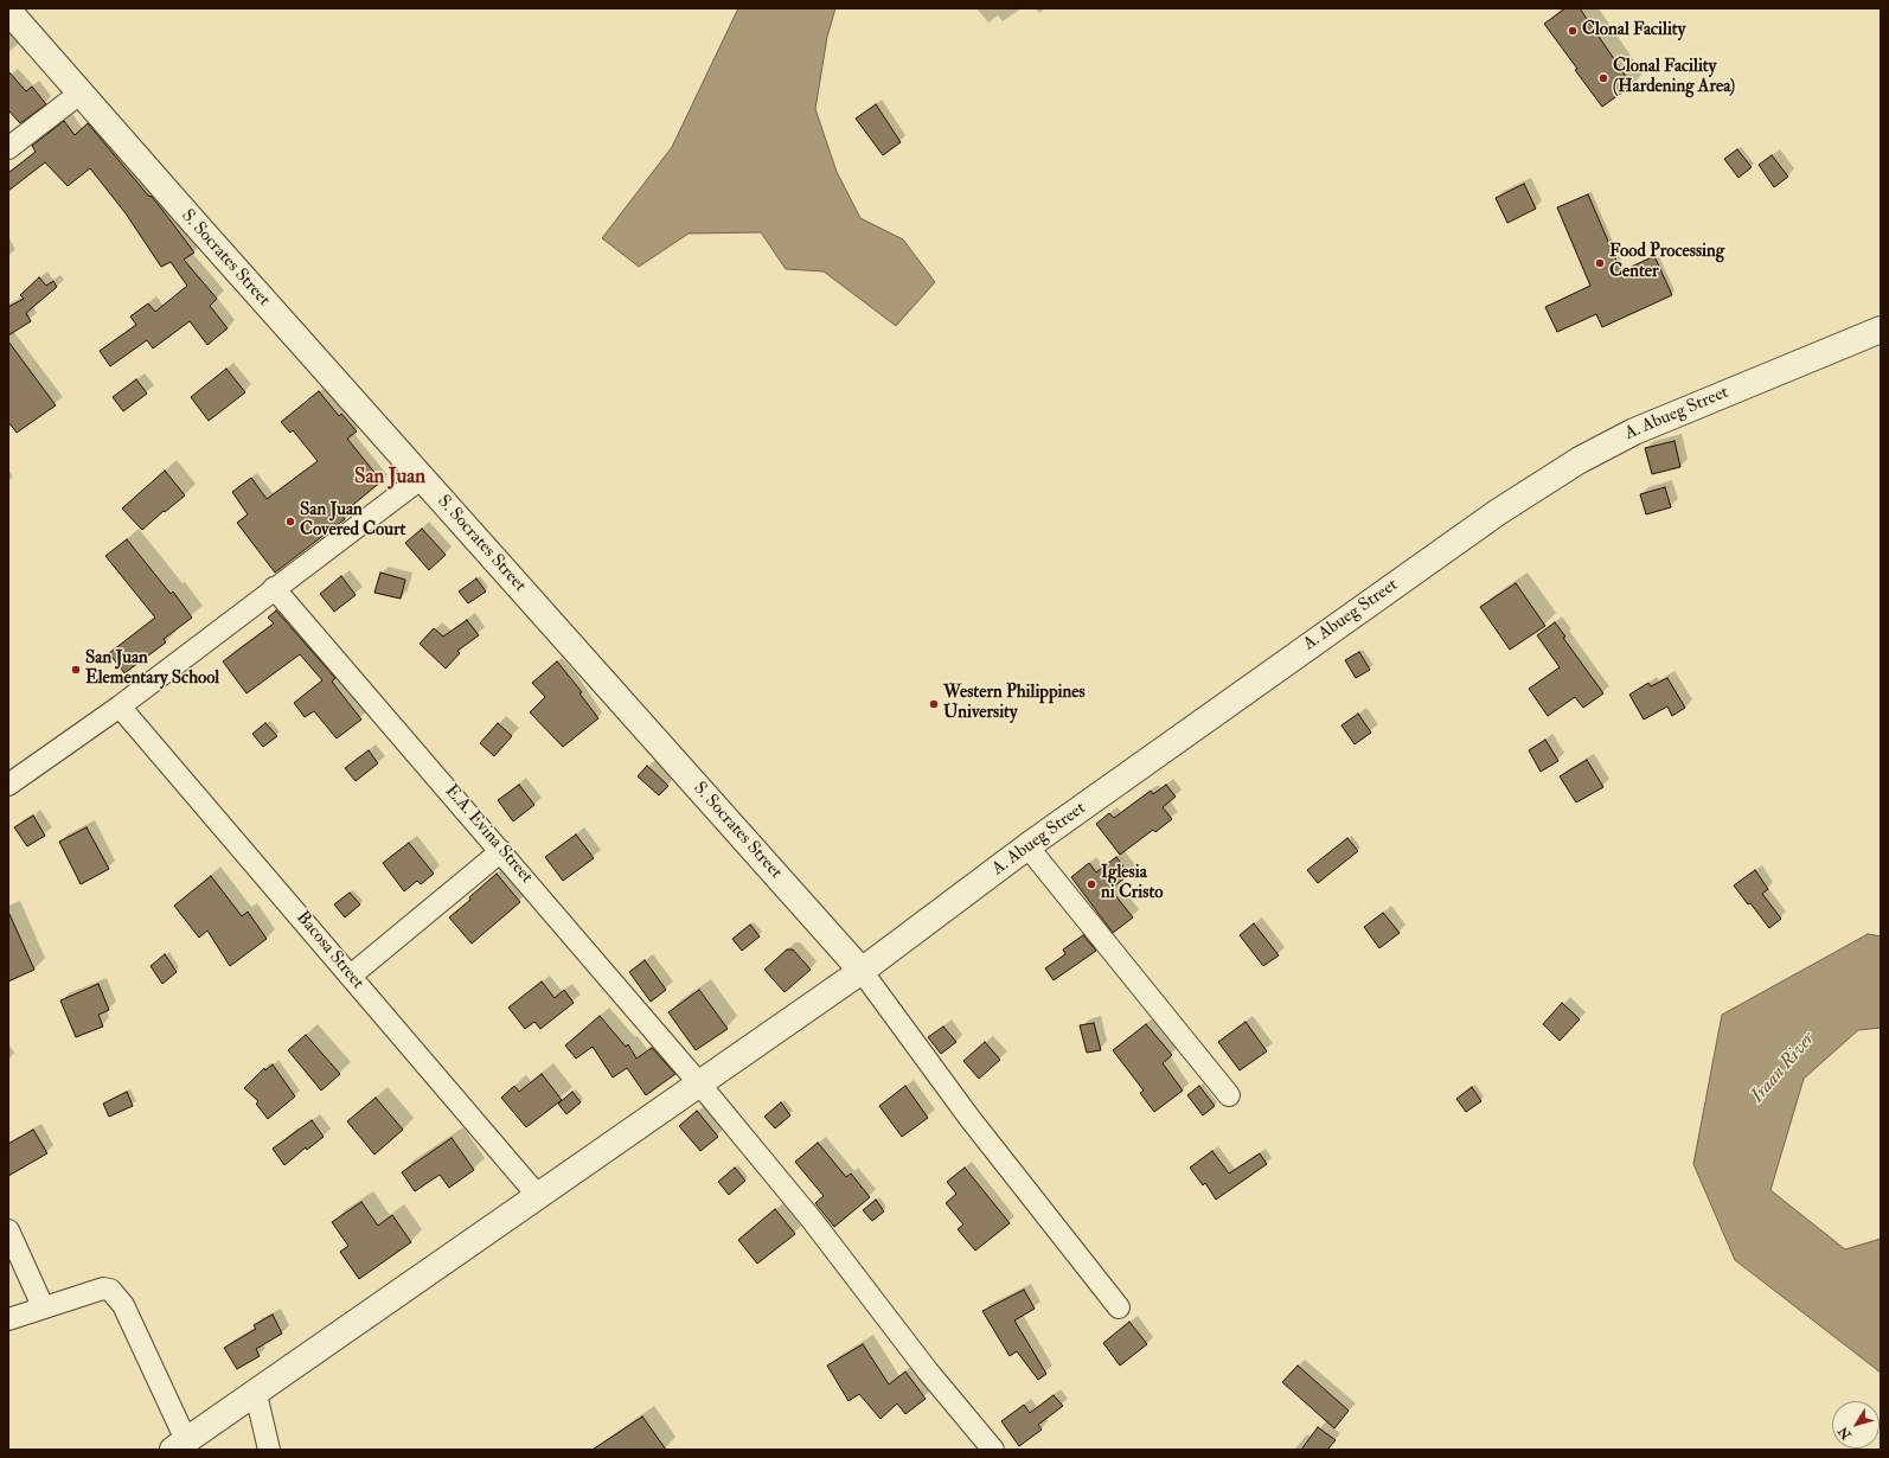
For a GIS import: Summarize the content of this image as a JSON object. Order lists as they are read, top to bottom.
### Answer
{
  "streets": {
    "street": [
      "S. Socrates Street",
      "A. Abueg Street",
      "E.A. Evina Street",
      "Bacosa Street"
    ]
  },
  "crossings": [
    ["S. Socrates Street", "A. Abueg Street"],
    ["A. Abueg Street", "E.A. Evina Street"],
    ["A. Abueg Street", "Bacosa Street"]
  ],
  "districts": ["San Juan"],
  "water": ["Iraan River"],
  "places": [
    "Clonal Facility",
    "Clonal Facility (Hardening Area)",
    "Food Processing Center",
    "San Juan Covered Court",
    "San Juan Elementary School",
    "Western Philippines University",
    "Iglesia ni Cristo"
  ],
  "north": "bottom left"
}
